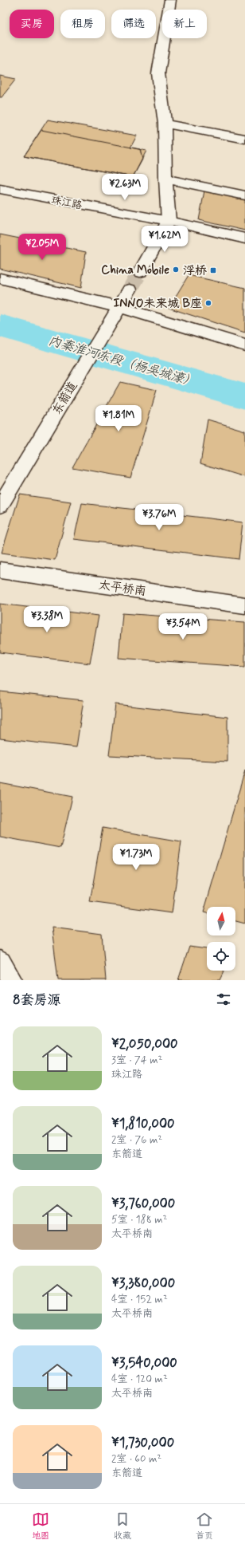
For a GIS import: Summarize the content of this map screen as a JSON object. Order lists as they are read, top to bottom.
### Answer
{
  "streets": {
    "street": ["珠江路", "东箭道", "太平桥南"]
  },
  "water": ["内秦淮河东段（杨吴城濠）"],
  "places": {
    "other": ["China Mobile", "INNO未来城 B座"],
    "transit": ["浮桥"]
  },
  "north": "top",
  "page": {
    "chip": [
      "买房",
      "租房",
      "筛选",
      "新上"
    ],
    "price": [
      "¥2.63M",
      "¥1.62M",
      "¥2.05M",
      "¥1.81M",
      "¥3.76M",
      "¥3.38M",
      "¥3.54M",
      "¥1.73M"
    ],
    "heading": "8套房源",
    "list": [
      {
        "name": "¥2,050,000",
        "note": "3室 · 74 m² · 珠江路"
      },
      {
        "name": "¥1,810,000",
        "note": "2室 · 76 m² · 东箭道"
      },
      {
        "name": "¥3,760,000",
        "note": "5室 · 188 m² · 太平桥南"
      },
      {
        "name": "¥3,380,000",
        "note": "4室 · 152 m² · 太平桥南"
      },
      {
        "name": "¥3,540,000",
        "note": "4室 · 120 m² · 太平桥南"
      },
      {
        "name": "¥1,730,000",
        "note": "2室 · 60 m² · 东箭道"
      }
    ],
    "tabs": ["地图", "收藏", "首页"]
  }
}
